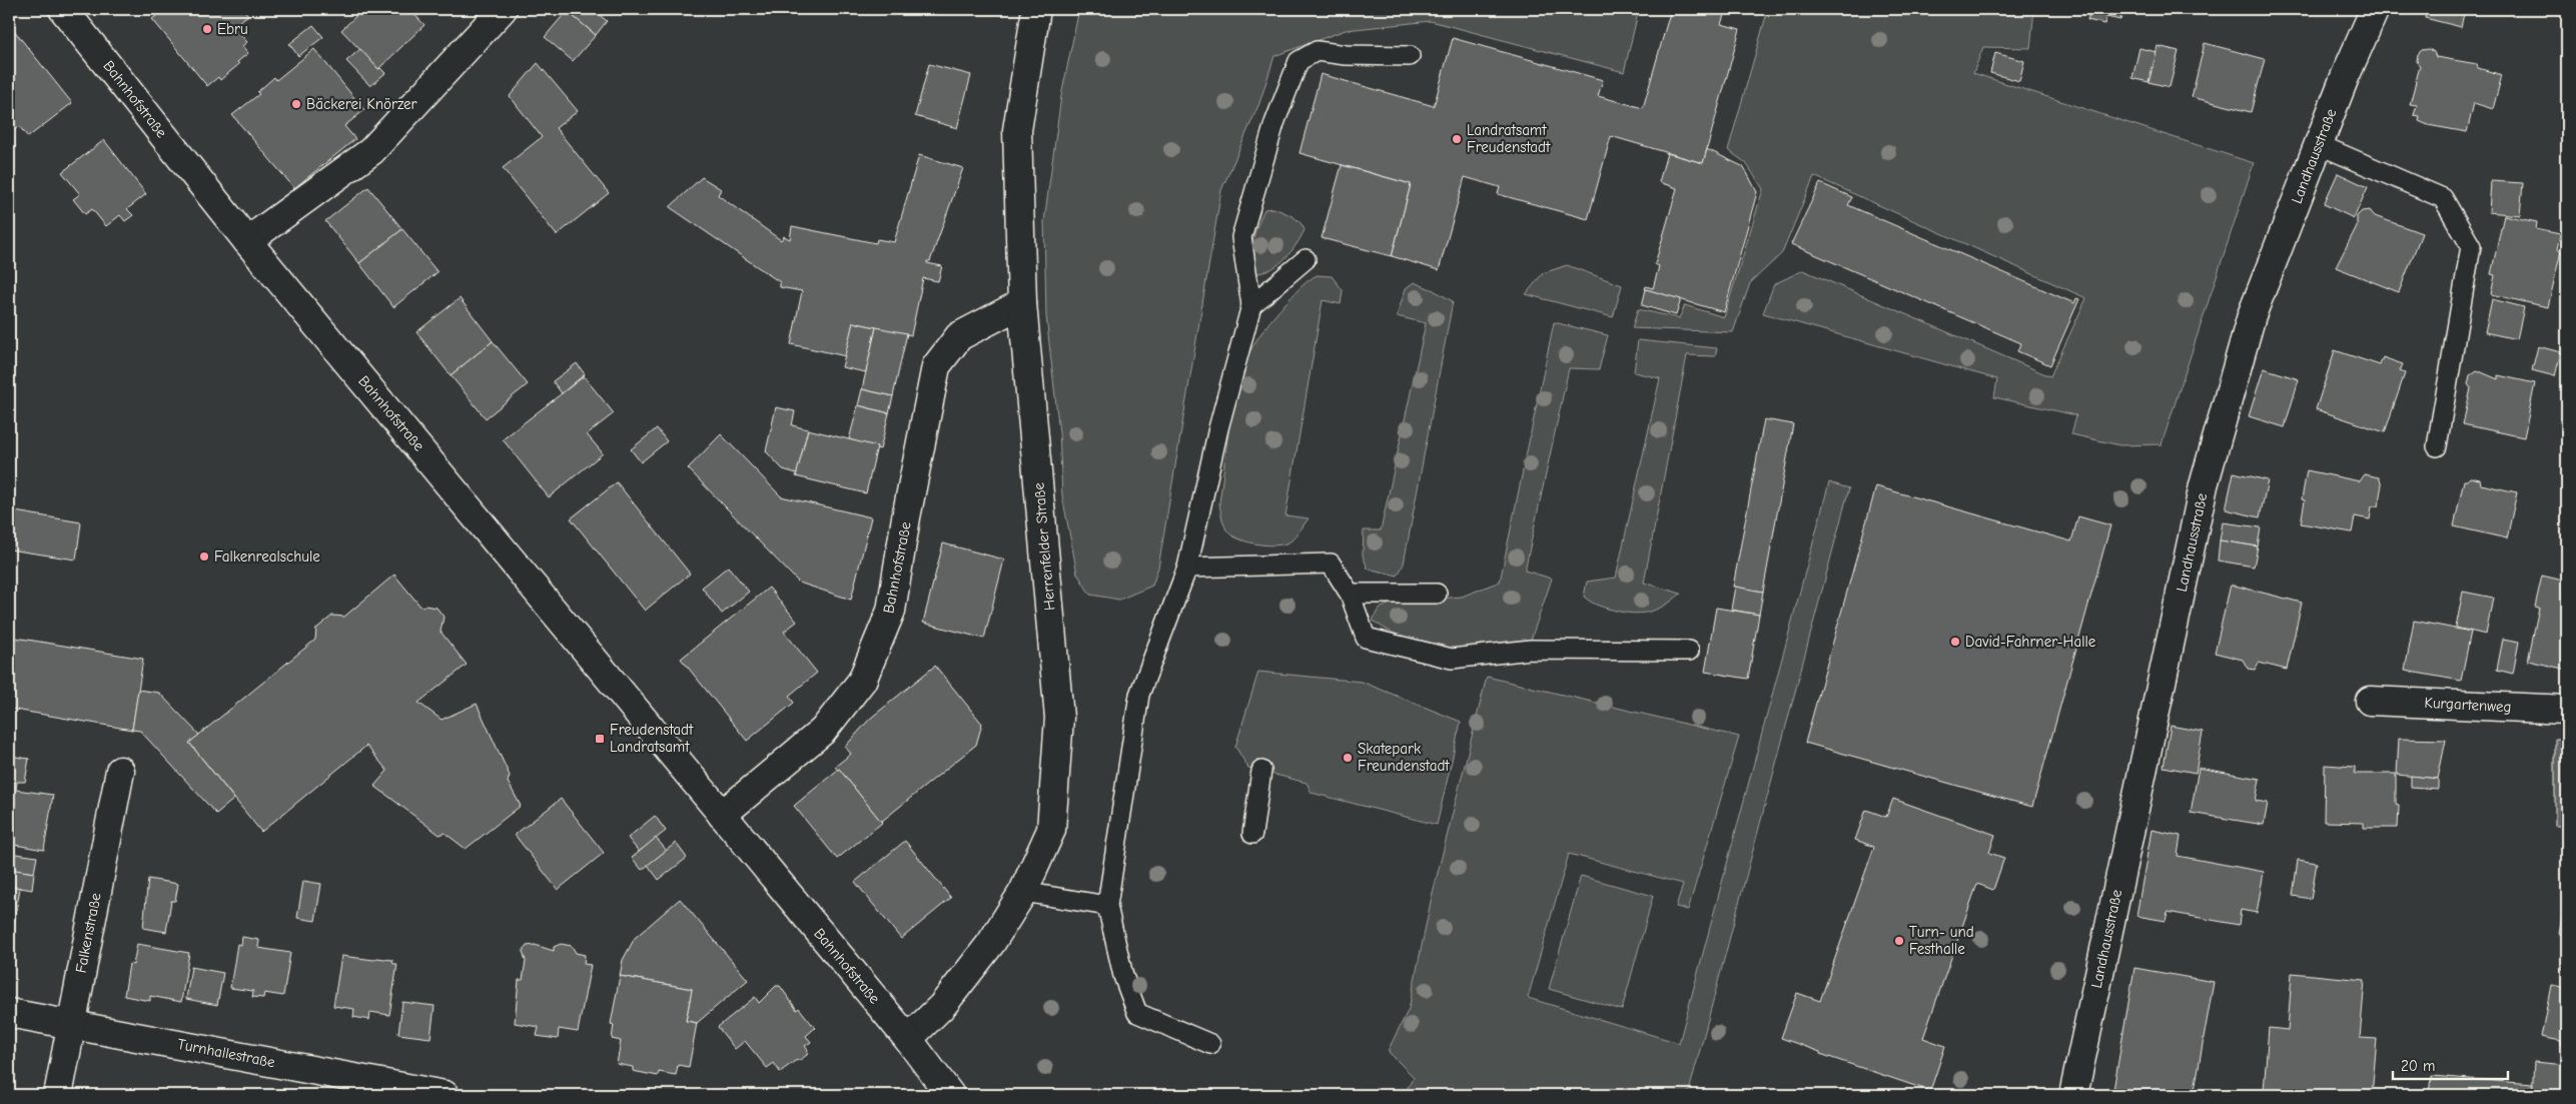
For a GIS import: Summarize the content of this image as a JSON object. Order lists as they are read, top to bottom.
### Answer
{
  "streets": {
    "street": [
      "Bahnhofstraße",
      "Landhausstraße",
      "Herrenfelder Straße",
      "Kurgartenweg",
      "Falkenstraße",
      "Turnhallestraße"
    ]
  },
  "crossings": [
    ["Bahnhofstraße", "Herrenfelder Straße"],
    ["Falkenstraße", "Turnhallestraße"]
  ],
  "places": {
    "other": [
      "Ebru",
      "Bäckerei Knörzer",
      "Landratsamt Freudenstadt",
      "Falkenrealschule",
      "David-Fahrner-Halle",
      "Skatepark Freundenstadt",
      "Turn- und Festhalle"
    ],
    "transit": ["Freudenstadt Landratsamt"]
  },
  "scale_bar": "20 m"
}
